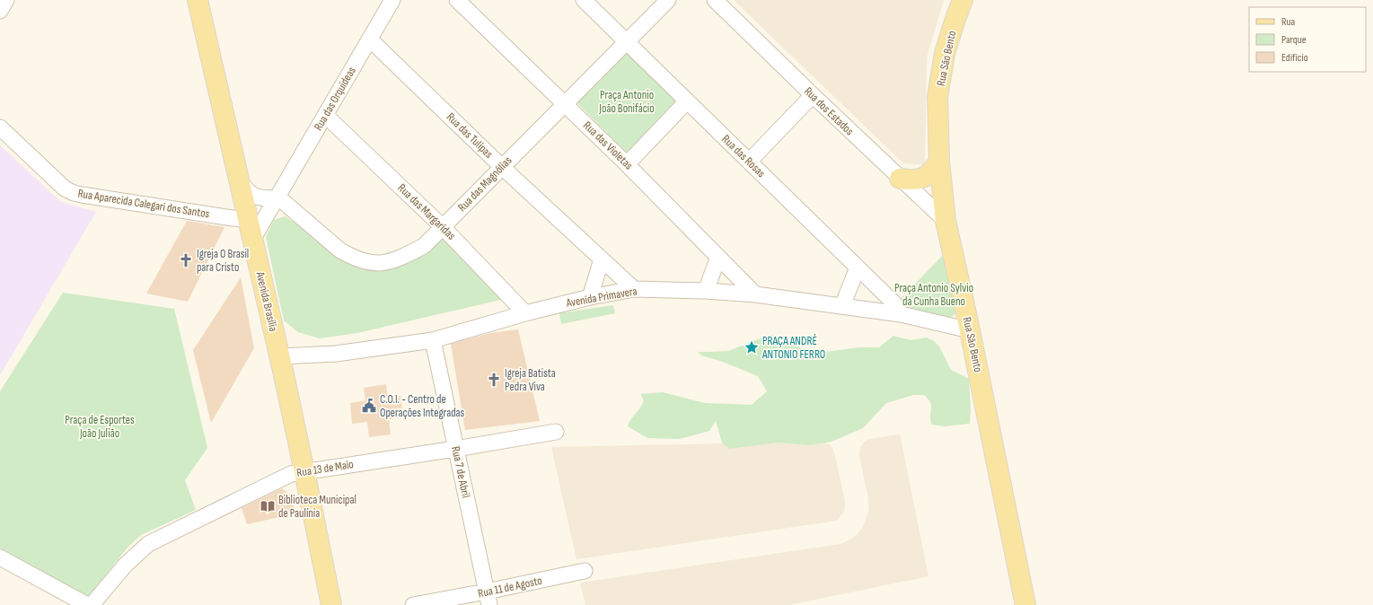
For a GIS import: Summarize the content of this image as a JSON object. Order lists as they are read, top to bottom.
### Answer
{
  "streets": {
    "main road": ["Rua São Bento", "Avenida Brasília"],
    "street": [
      "Rua das Orquídeas",
      "Rua dos Estados",
      "Rua das Tulipas",
      "Rua das Violetas",
      "Rua das Rosas",
      "Rua das Magnólias",
      "Rua Aparecida Calegari dos Santos",
      "Rua das Margaridas",
      "Avenida Primavera",
      "Rua 13 de Maio",
      "Rua 7 de Abril",
      "Rua 11 de Agosto"
    ]
  },
  "crossings": [
    ["Rua São Bento", "Rua dos Estados"],
    ["Rua São Bento", "Avenida Primavera"],
    ["Rua das Orquídeas", "Rua das Tulipas"],
    ["Rua das Orquídeas", "Rua das Magnólias"],
    ["Rua das Orquídeas", "Rua das Margaridas"],
    ["Rua das Orquídeas", "Avenida Brasília"],
    ["Rua das Tulipas", "Rua das Magnólias"],
    ["Rua das Tulipas", "Avenida Primavera"],
    ["Rua das Violetas", "Rua das Magnólias"],
    ["Rua das Violetas", "Avenida Primavera"],
    ["Rua das Rosas", "Rua das Magnólias"],
    ["Rua das Rosas", "Avenida Primavera"],
    ["Rua das Magnólias", "Rua das Margaridas"],
    ["Rua Aparecida Calegari dos Santos", "Avenida Brasília"],
    ["Rua das Margaridas", "Avenida Primavera"],
    ["Avenida Primavera", "Avenida Brasília"],
    ["Avenida Primavera", "Rua 7 de Abril"],
    ["Avenida Brasília", "Rua 13 de Maio"],
    ["Rua 13 de Maio", "Rua 7 de Abril"],
    ["Rua 7 de Abril", "Rua 11 de Agosto"]
  ],
  "parks": ["Praça Antonio João Bonifácio", "Praça Antonio Sylvio da Cunha Bueno", "Praça de Esportes João Julião"],
  "places": {
    "church": ["Igreja O Brasil para Cristo", "Igreja Batista Pedra Viva"],
    "place": ["PRAÇA ANDRÉ ANTONIO FERRO"],
    "public building": ["C.O.I. - Centro de Operações Integradas"],
    "library": ["Biblioteca Municipal de Paulínia"]
  },
  "legend": ["Rua", "Parque", "Edifício"]
}
